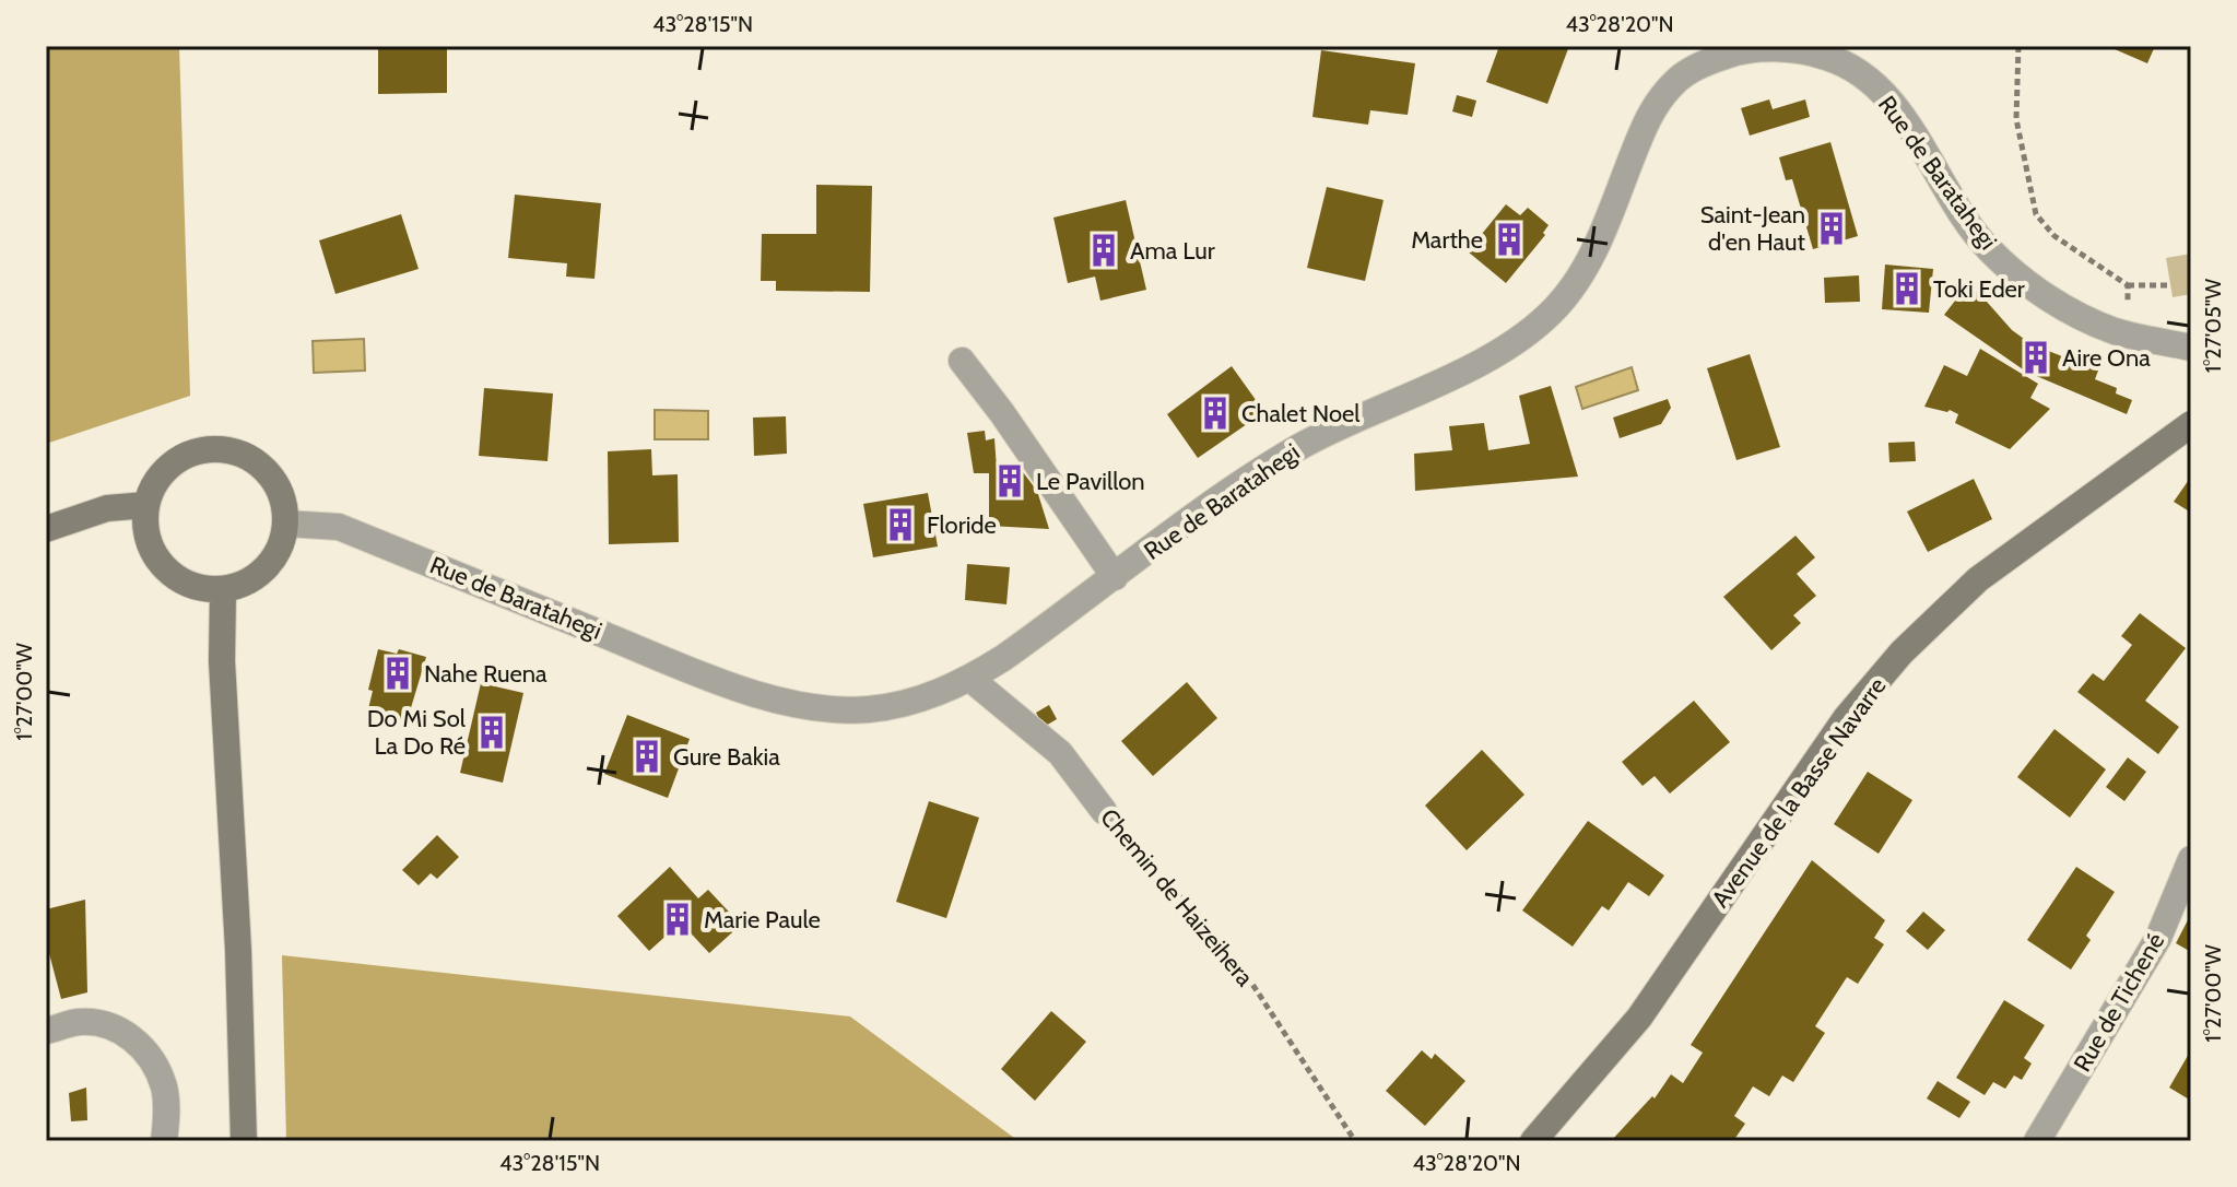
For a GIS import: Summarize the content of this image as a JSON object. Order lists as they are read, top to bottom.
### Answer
{
  "streets": {
    "street": [
      "Rue de Baratahegi",
      "Avenue de la Basse Navarre",
      "Chemin de Haizeihera",
      "Rue de Tichené"
    ]
  },
  "crossings": [
    ["Rue de Baratahegi", "Chemin de Haizeihera"]
  ],
  "places": {
    "building": [
      "Saint-Jean d'en Haut",
      "Marthe",
      "Ama Lur",
      "Toki Eder",
      "Aire Ona",
      "Chalet Noel",
      "Le Pavillon",
      "Floride",
      "Nahe Ruena",
      "Do Mi Sol La Do Ré",
      "Gure Bakia",
      "Marie Paule"
    ]
  },
  "coordinates": [
    "43°28'15\"N",
    "43°28'20\"N",
    "1°27'05\"W",
    "1°27'00\"W"
  ]
}
